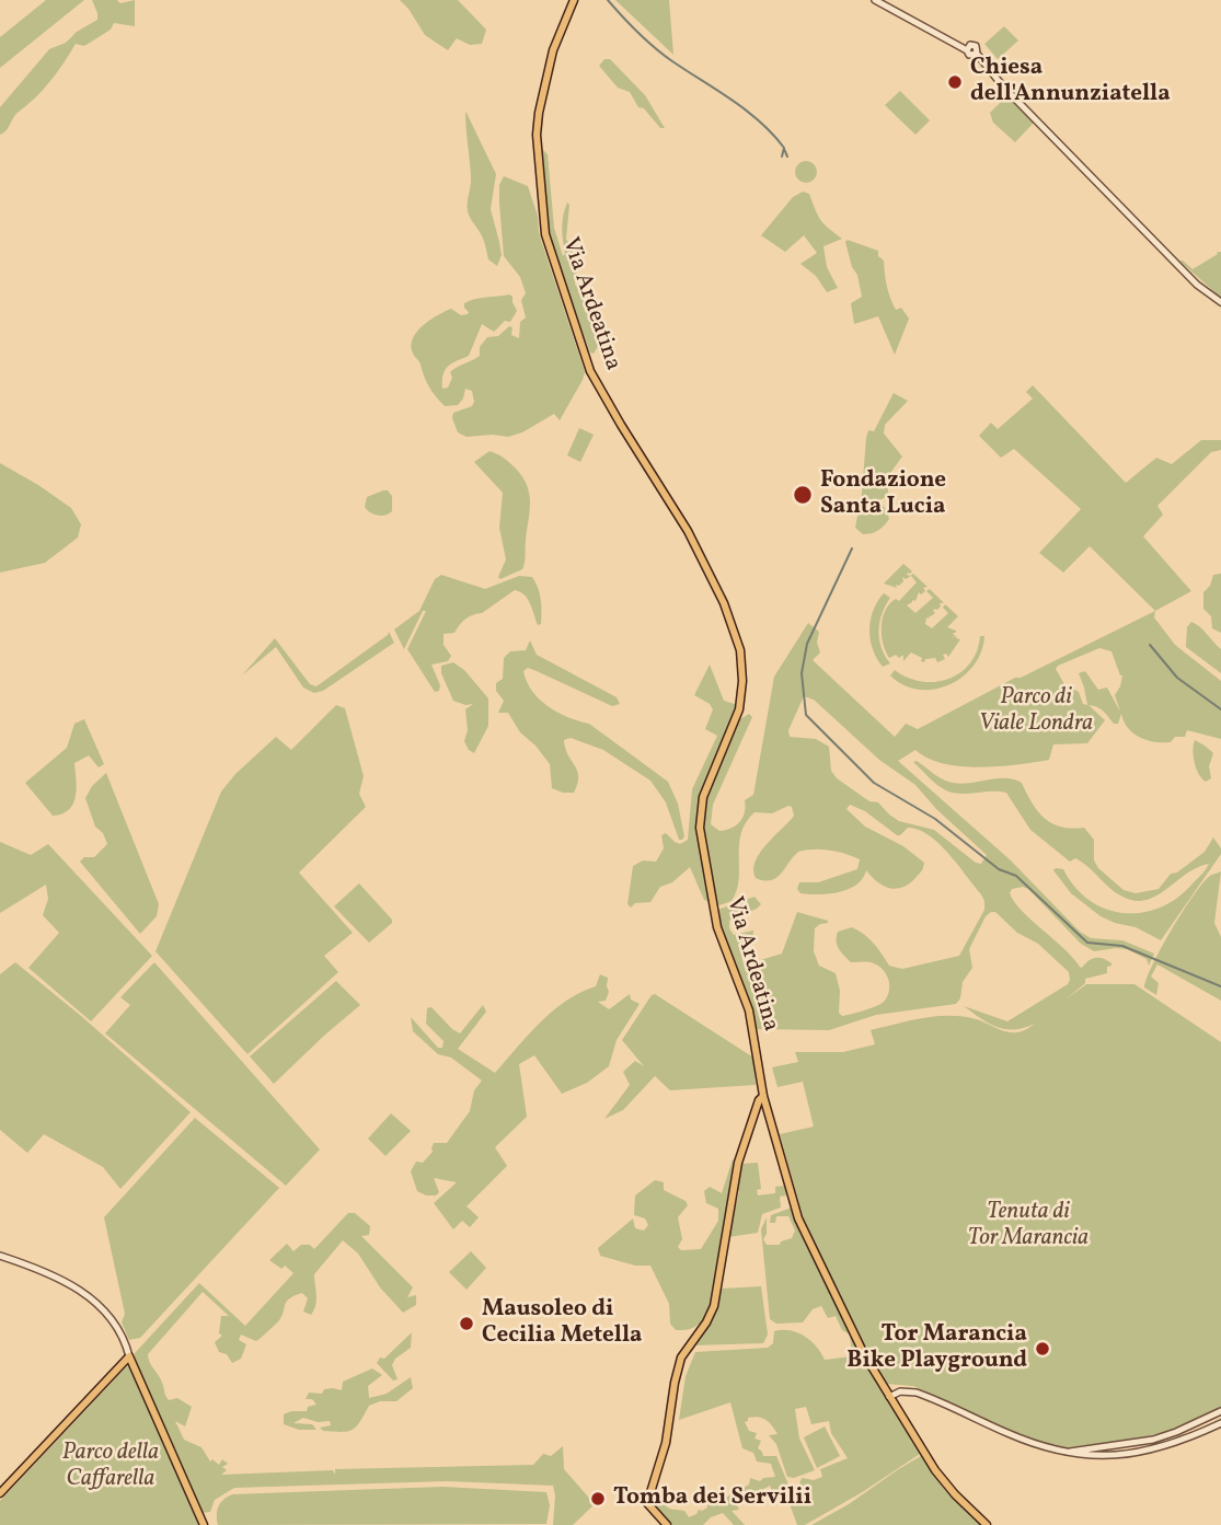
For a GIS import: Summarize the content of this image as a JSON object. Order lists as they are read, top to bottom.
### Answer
{
  "streets": {
    "main road": ["Via Ardeatina"]
  },
  "parks": ["Parco di Viale Londra", "Tenuta di Tor Marancia", "Parco della Caffarella"],
  "places": [
    "Chiesa dell'Annunziatella",
    "Fondazione Santa Lucia",
    "Mausoleo di Cecilia Metella",
    "Tor Marancia Bike Playground",
    "Tomba dei Servilii"
  ]
}
